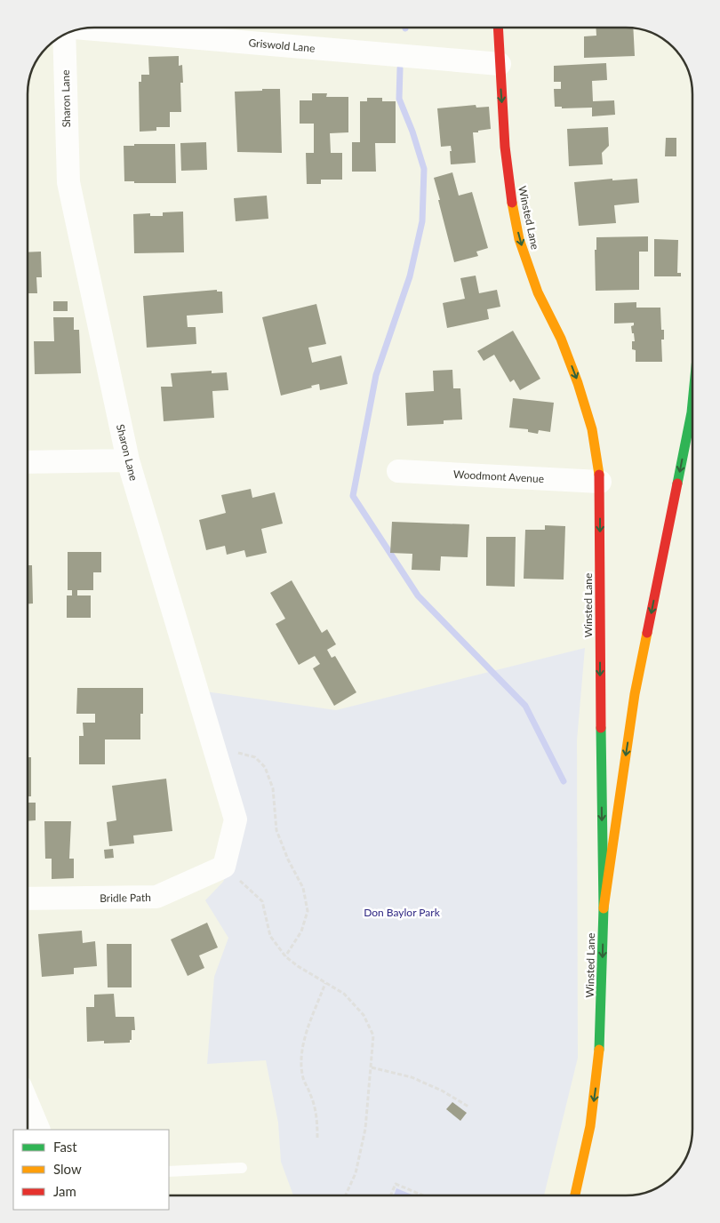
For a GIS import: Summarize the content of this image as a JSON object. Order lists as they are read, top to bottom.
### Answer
{
  "streets": {
    "main road": ["Winsted Lane"],
    "street": [
      "Griswold Lane",
      "Sharon Lane",
      "Woodmont Avenue",
      "Bridle Path"
    ]
  },
  "crossings": [
    ["Griswold Lane", "Winsted Lane"],
    ["Sharon Lane", "Bridle Path"],
    ["Winsted Lane", "Woodmont Avenue"]
  ],
  "parks": ["Don Baylor Park"],
  "legend": ["Fast", "Slow", "Jam"]
}
